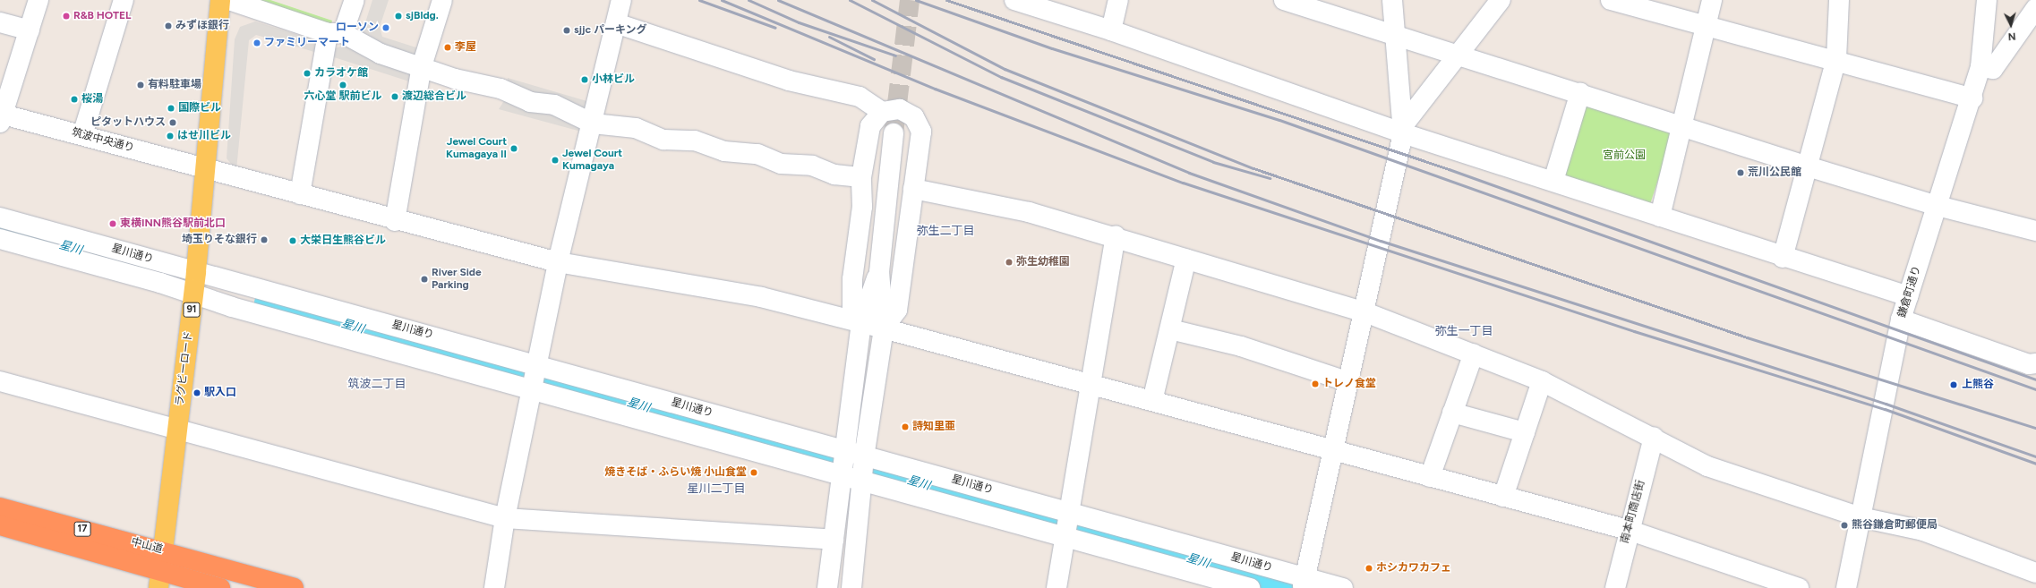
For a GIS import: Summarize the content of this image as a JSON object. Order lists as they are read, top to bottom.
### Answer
{
  "streets": {
    "highway": ["17", "中山道"],
    "main road": ["91", "ラグビーロード"],
    "street": [
      "筑波中央通り",
      "星川通り",
      "鎌倉町通り",
      "南本町商店街"
    ]
  },
  "crossings": [
    ["筑波中央通り", "ラグビーロード"],
    ["筑波中央通り", "南本町商店街"],
    ["星川通り", "ラグビーロード"],
    ["ラグビーロード", "中山道"]
  ],
  "districts": [
    "弥生二丁目",
    "弥生一丁目",
    "筑波二丁目",
    "星川二丁目"
  ],
  "water": ["星川"],
  "parks": ["宮前公園"],
  "places": [
    "R&B HOTEL",
    "sjBldg.",
    "みずほ銀行",
    "ローソン",
    "sjjc パーキング",
    "ファミリーマート",
    "李屋",
    "カラオケ館",
    "小林ビル",
    "有料駐車場",
    "六心堂 駅前ビル",
    "渡辺総合ビル",
    "桜湯",
    "国際ビル",
    "ピタットハウス",
    "はせ川ビル",
    "Jewel Court Kumagaya II",
    "Jewel Court Kumagaya",
    "荒川公民館",
    "東横INN熊谷駅前北口",
    "埼玉りそな銀行",
    "大栄日生熊谷ビル",
    "弥生幼稚園",
    "River Side Parking",
    "トレノ食堂",
    "上熊谷",
    "駅入口",
    "詩知里亜",
    "焼きそば・ふらい焼 小山食堂",
    "熊谷鎌倉町郵便局",
    "ホシカワカフェ"
  ],
  "north": "bottom"
}
